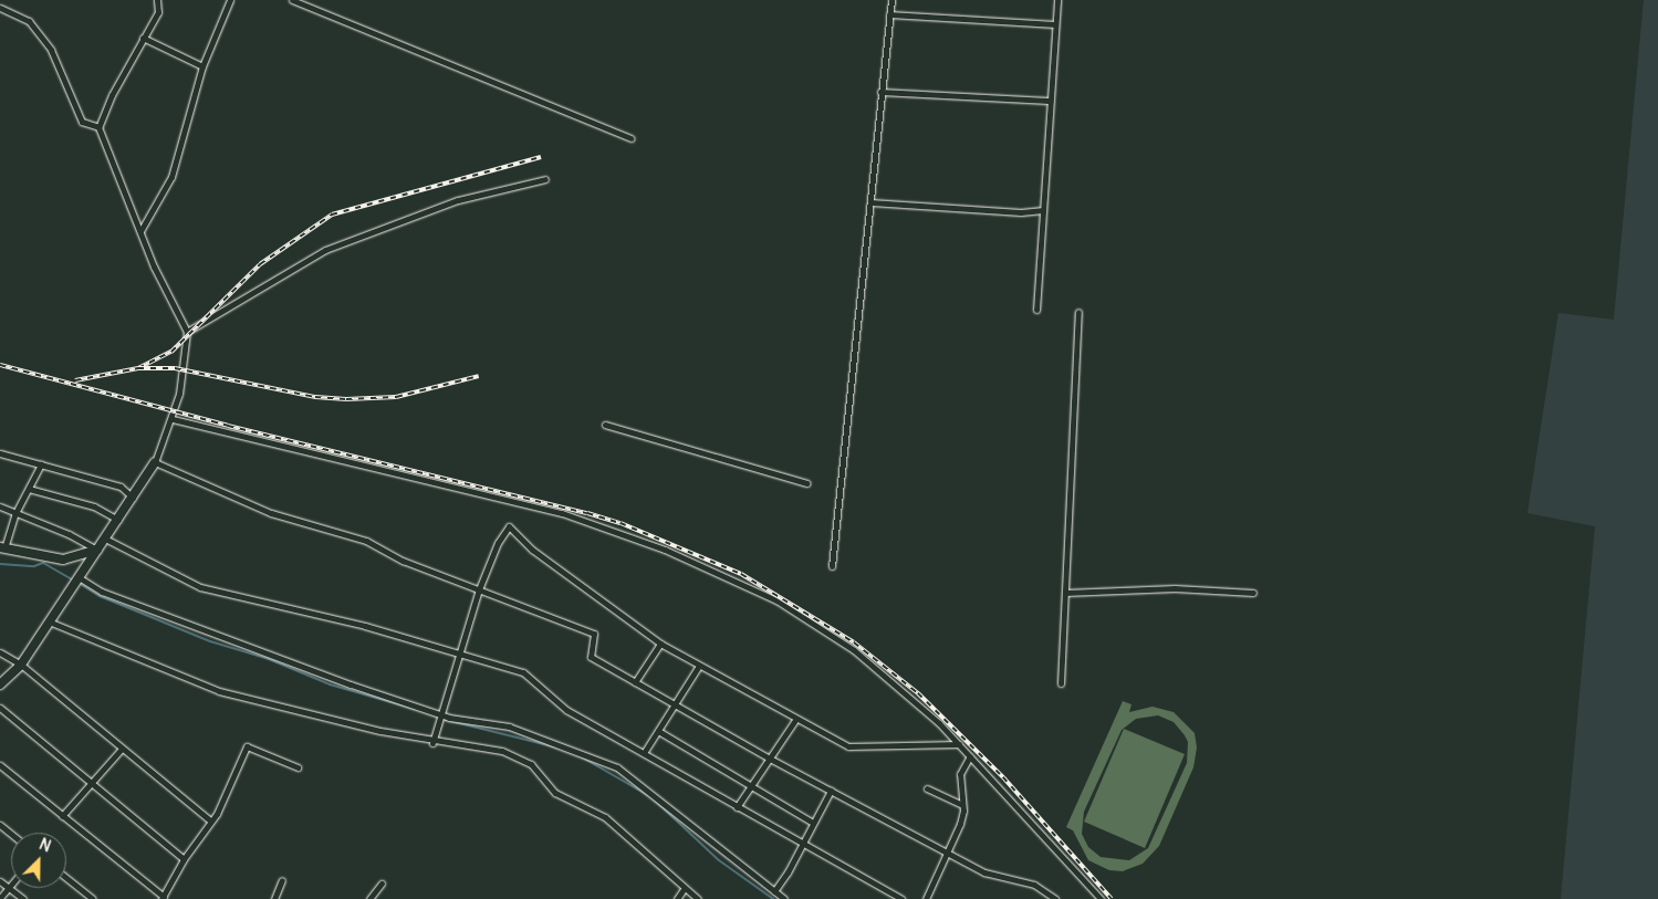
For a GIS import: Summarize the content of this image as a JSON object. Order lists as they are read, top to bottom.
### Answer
{
  "north": "top right"
}
